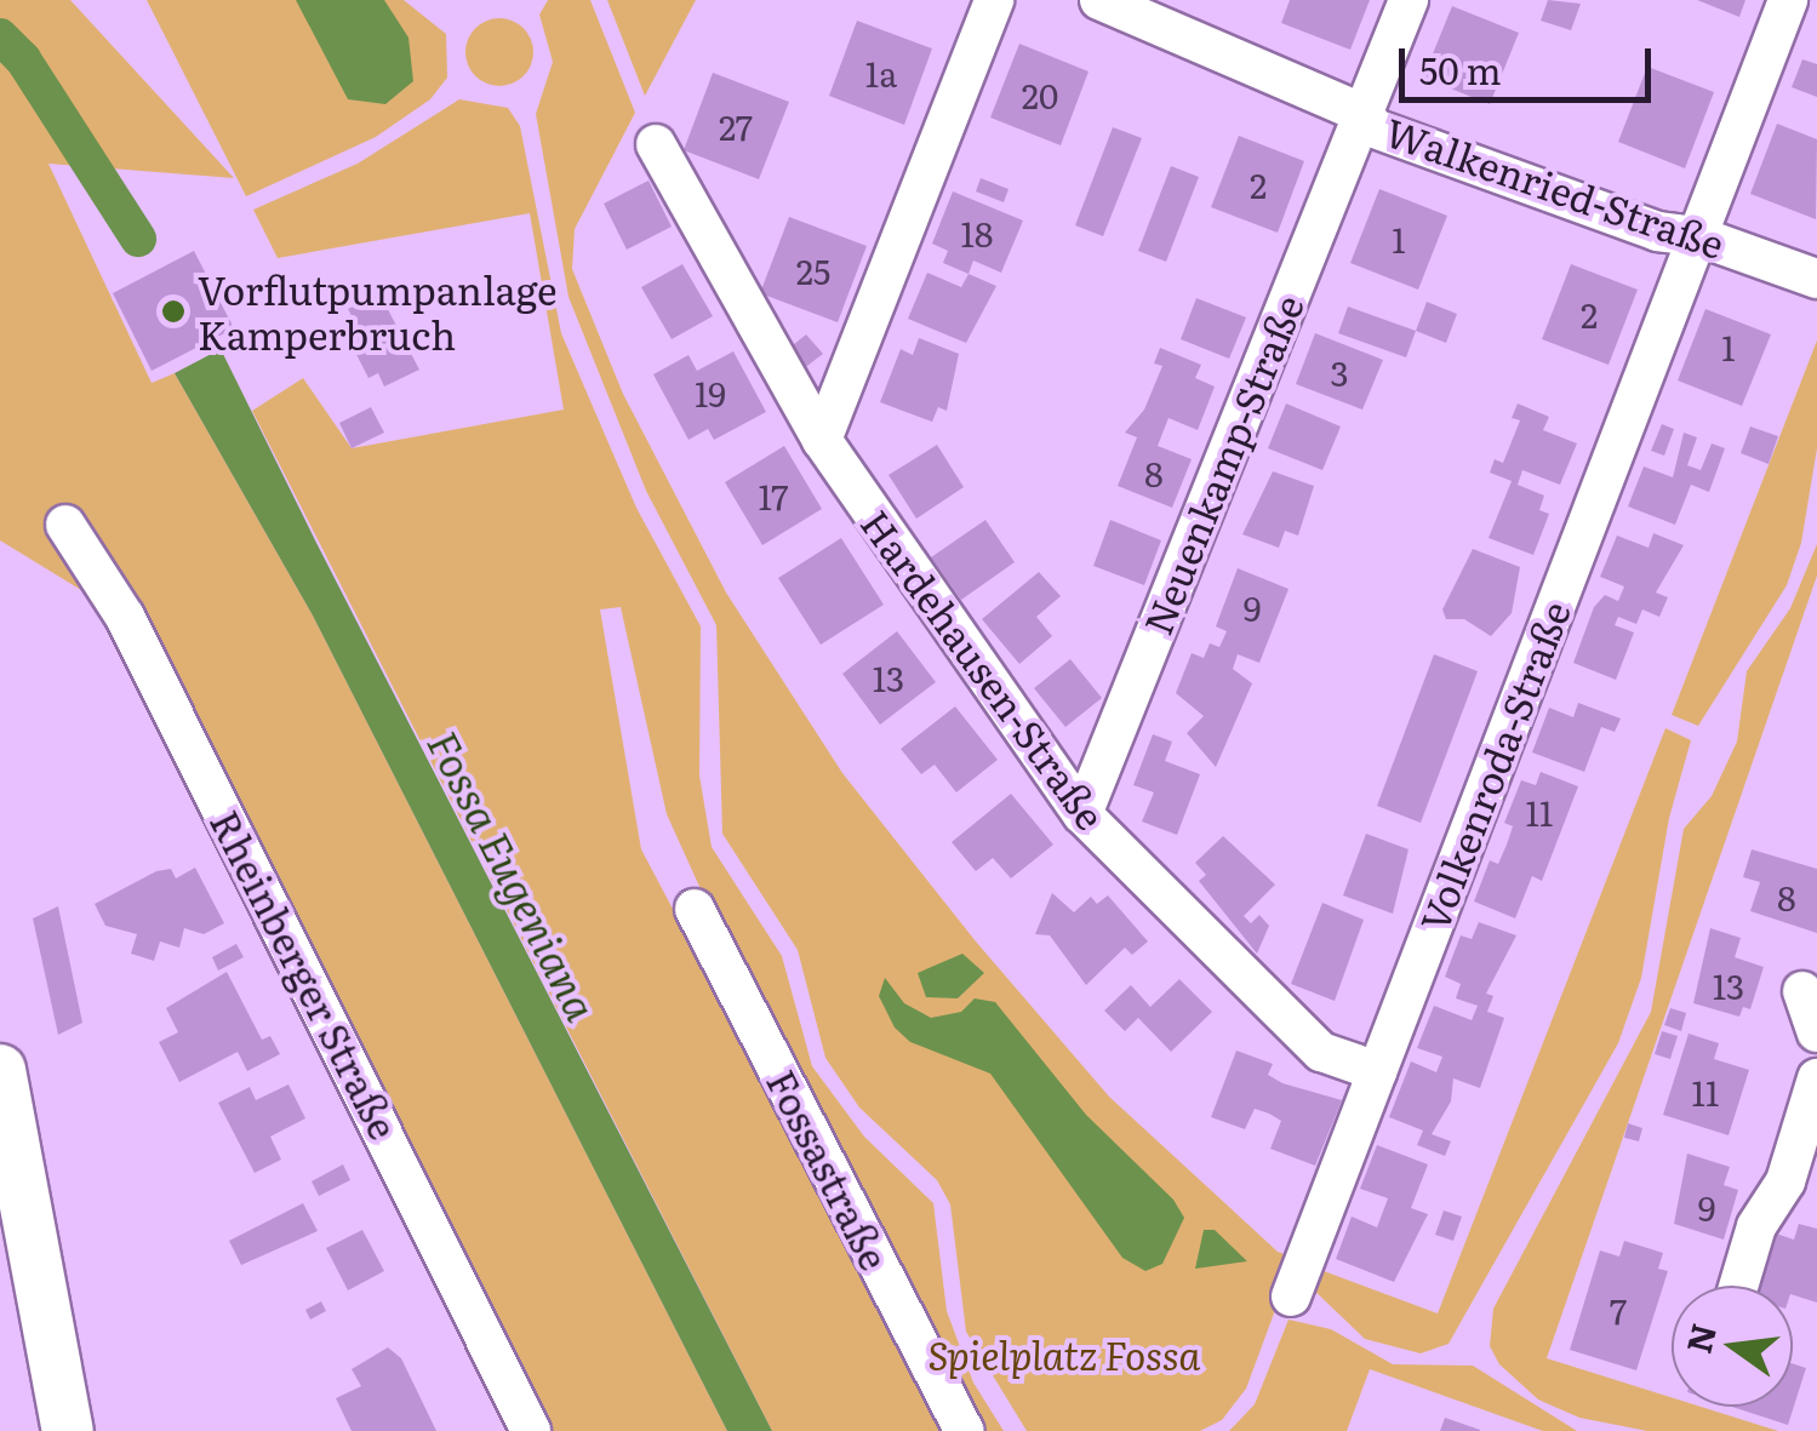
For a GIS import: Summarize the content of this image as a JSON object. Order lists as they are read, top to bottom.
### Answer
{
  "streets": {
    "street": [
      "Walkenried-Straße",
      "Neuenkamp-Straße",
      "Hardehausen-Straße",
      "Volkenroda-Straße",
      "Rheinberger Straße",
      "Fossastraße"
    ]
  },
  "crossings": [
    ["Walkenried-Straße", "Neuenkamp-Straße"],
    ["Walkenried-Straße", "Volkenroda-Straße"],
    ["Neuenkamp-Straße", "Hardehausen-Straße"],
    ["Hardehausen-Straße", "Volkenroda-Straße"]
  ],
  "water": ["Fossa Eugeniana"],
  "parks": ["Spielplatz Fossa"],
  "places": ["Vorflutpumpanlage Kamperbruch"],
  "house_numbers": [
    "1a",
    "20",
    "27",
    "2",
    "18",
    "1",
    "25",
    "2",
    "1",
    "3",
    "19",
    "8",
    "17",
    "9",
    "13",
    "11",
    "8",
    "13",
    "11",
    "9",
    "7"
  ],
  "scale_bar": "50 m",
  "north": "left"
}
